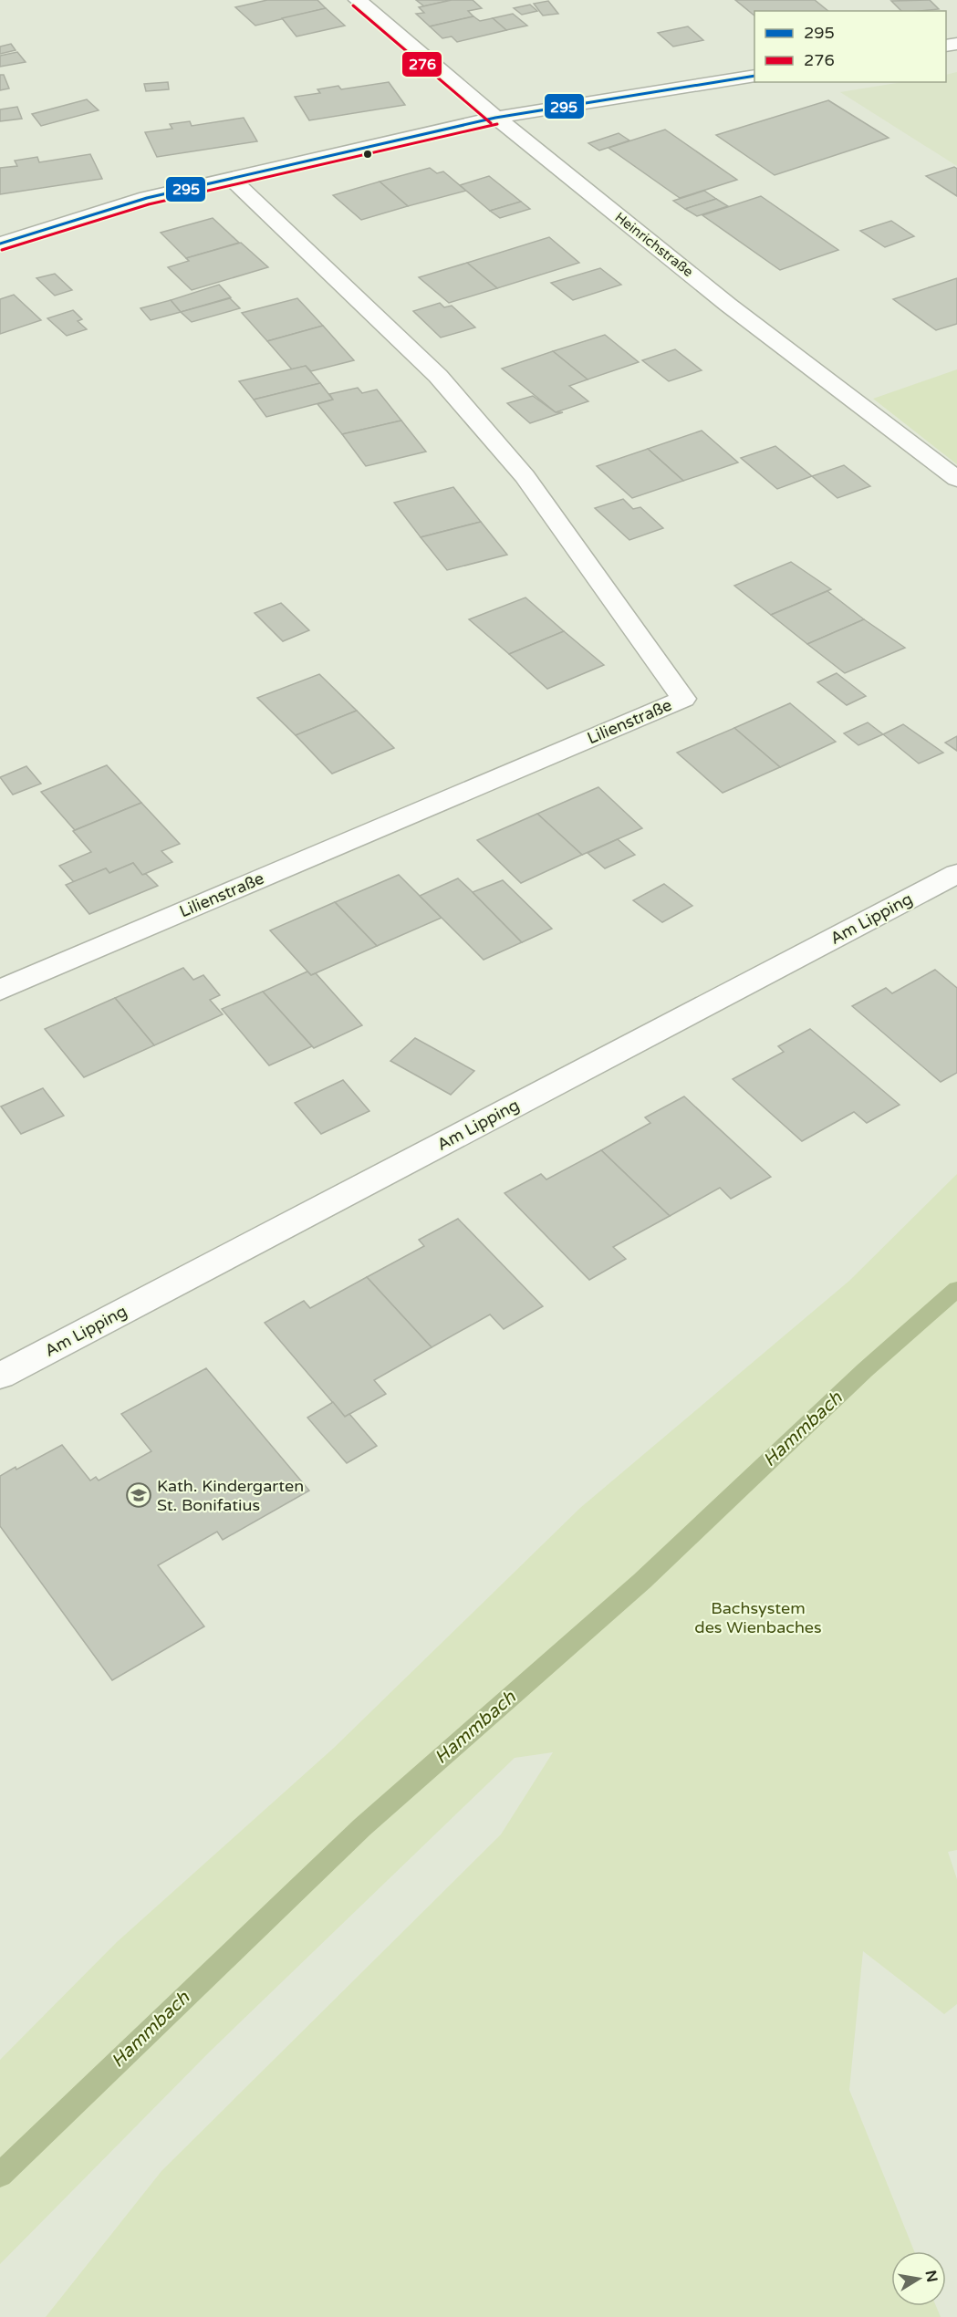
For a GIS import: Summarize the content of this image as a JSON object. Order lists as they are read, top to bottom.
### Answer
{
  "streets": {
    "street": ["Heinrichstraße", "Lilienstraße", "Am Lipping"]
  },
  "water": ["Hammbach"],
  "parks": ["Bachsystem des Wienbaches"],
  "places": {
    "school or university": ["Kath. Kindergarten St. Bonifatius"]
  },
  "lines": ["transit line 276", "transit line 295"],
  "legend": ["295", "276"],
  "north": "right"
}
